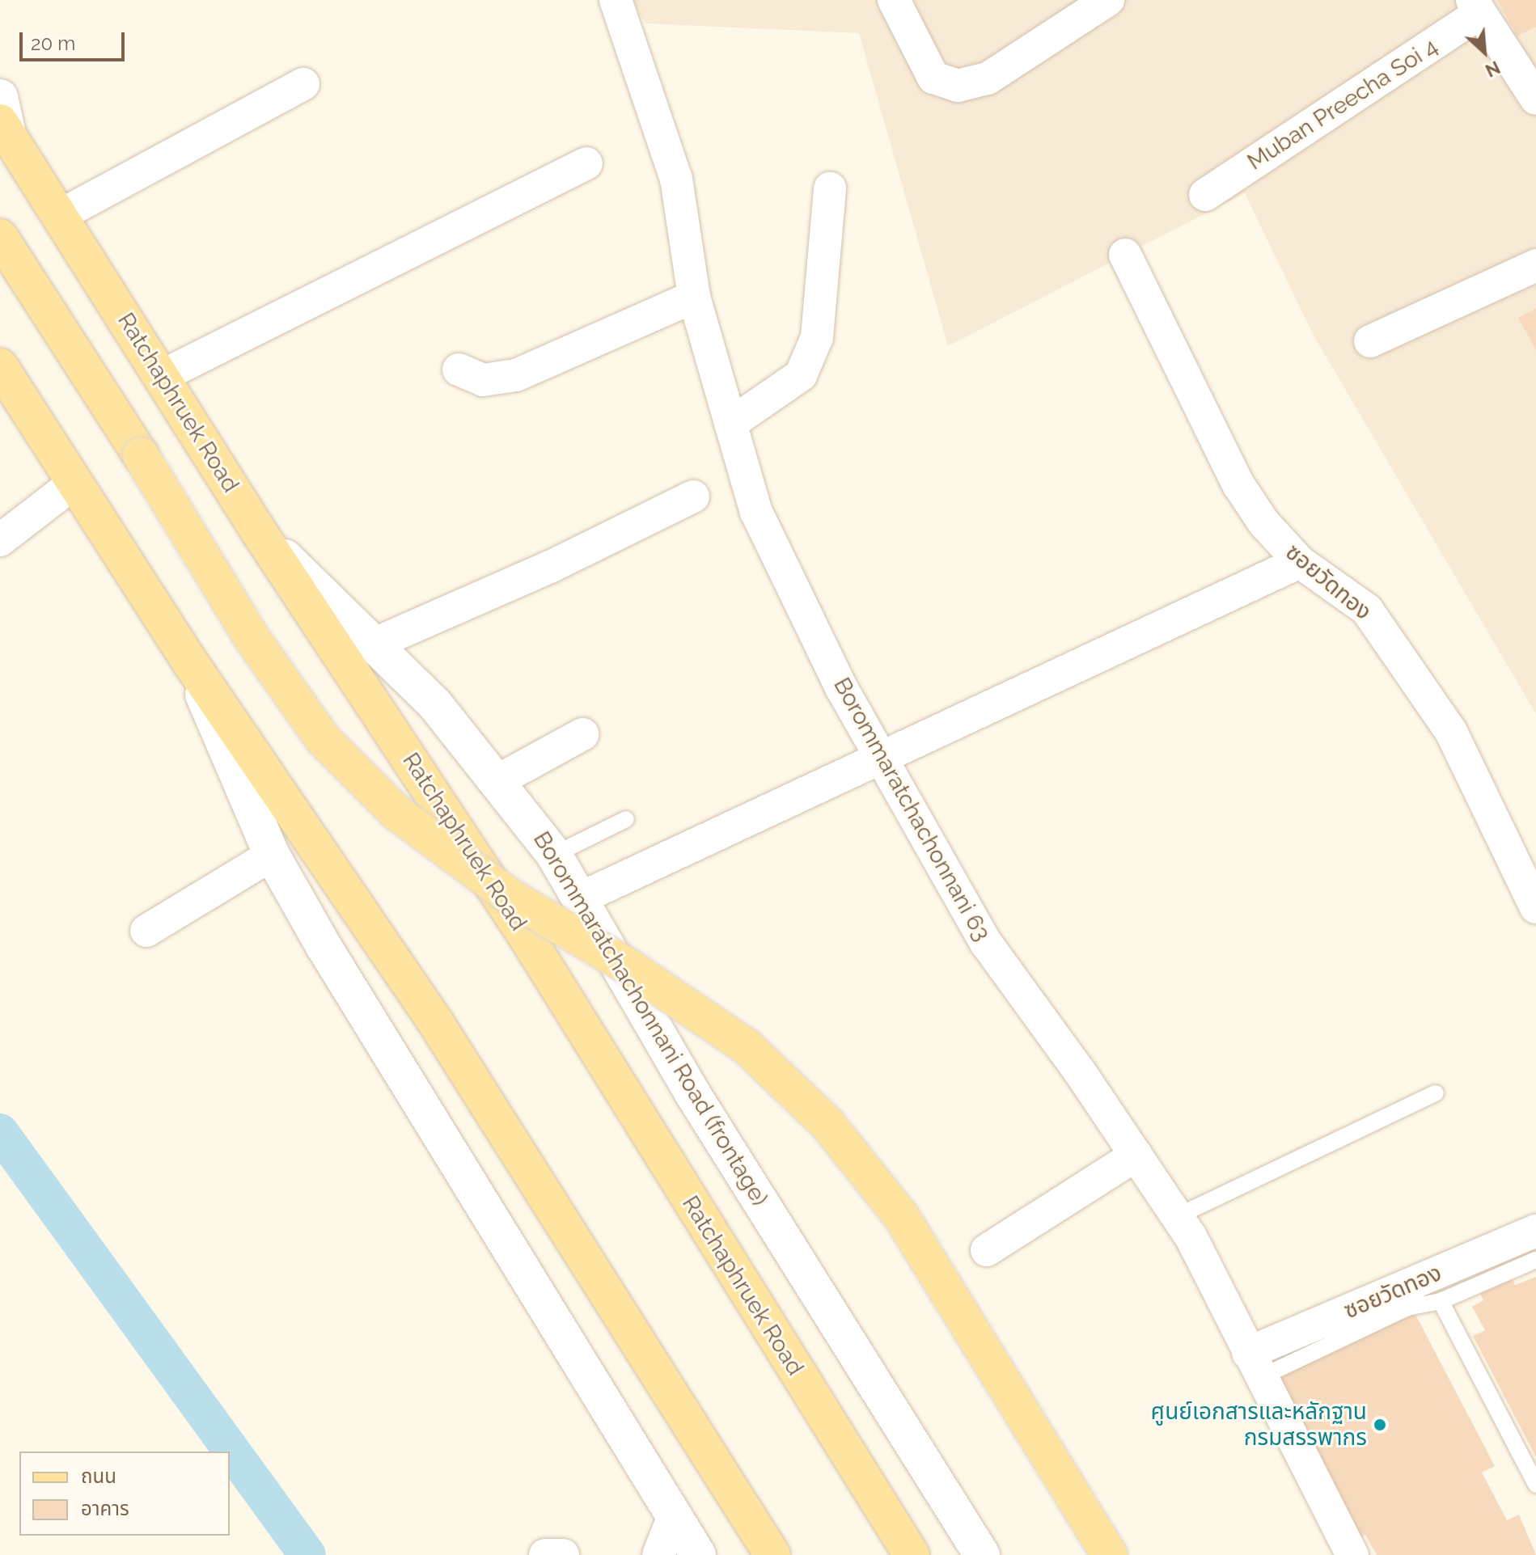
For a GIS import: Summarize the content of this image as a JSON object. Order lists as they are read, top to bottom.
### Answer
{
  "streets": {
    "main road": ["Ratchaphruek Road", "Borommaratchachonnani Road (frontage)"],
    "street": ["Muban Preecha Soi 4", "ซอยวัดทอง", "Borommaratchachonnani 63"]
  },
  "crossings": [
    ["Ratchaphruek Road", "Borommaratchachonnani Road (frontage)"],
    ["ซอยวัดทอง", "Borommaratchachonnani 63"]
  ],
  "places": ["ศูนย์เอกสารและหลักฐาน กรมสรรพากร"],
  "legend": ["ถนน", "อาคาร"],
  "scale_bar": "20 m",
  "north": "bottom right"
}
